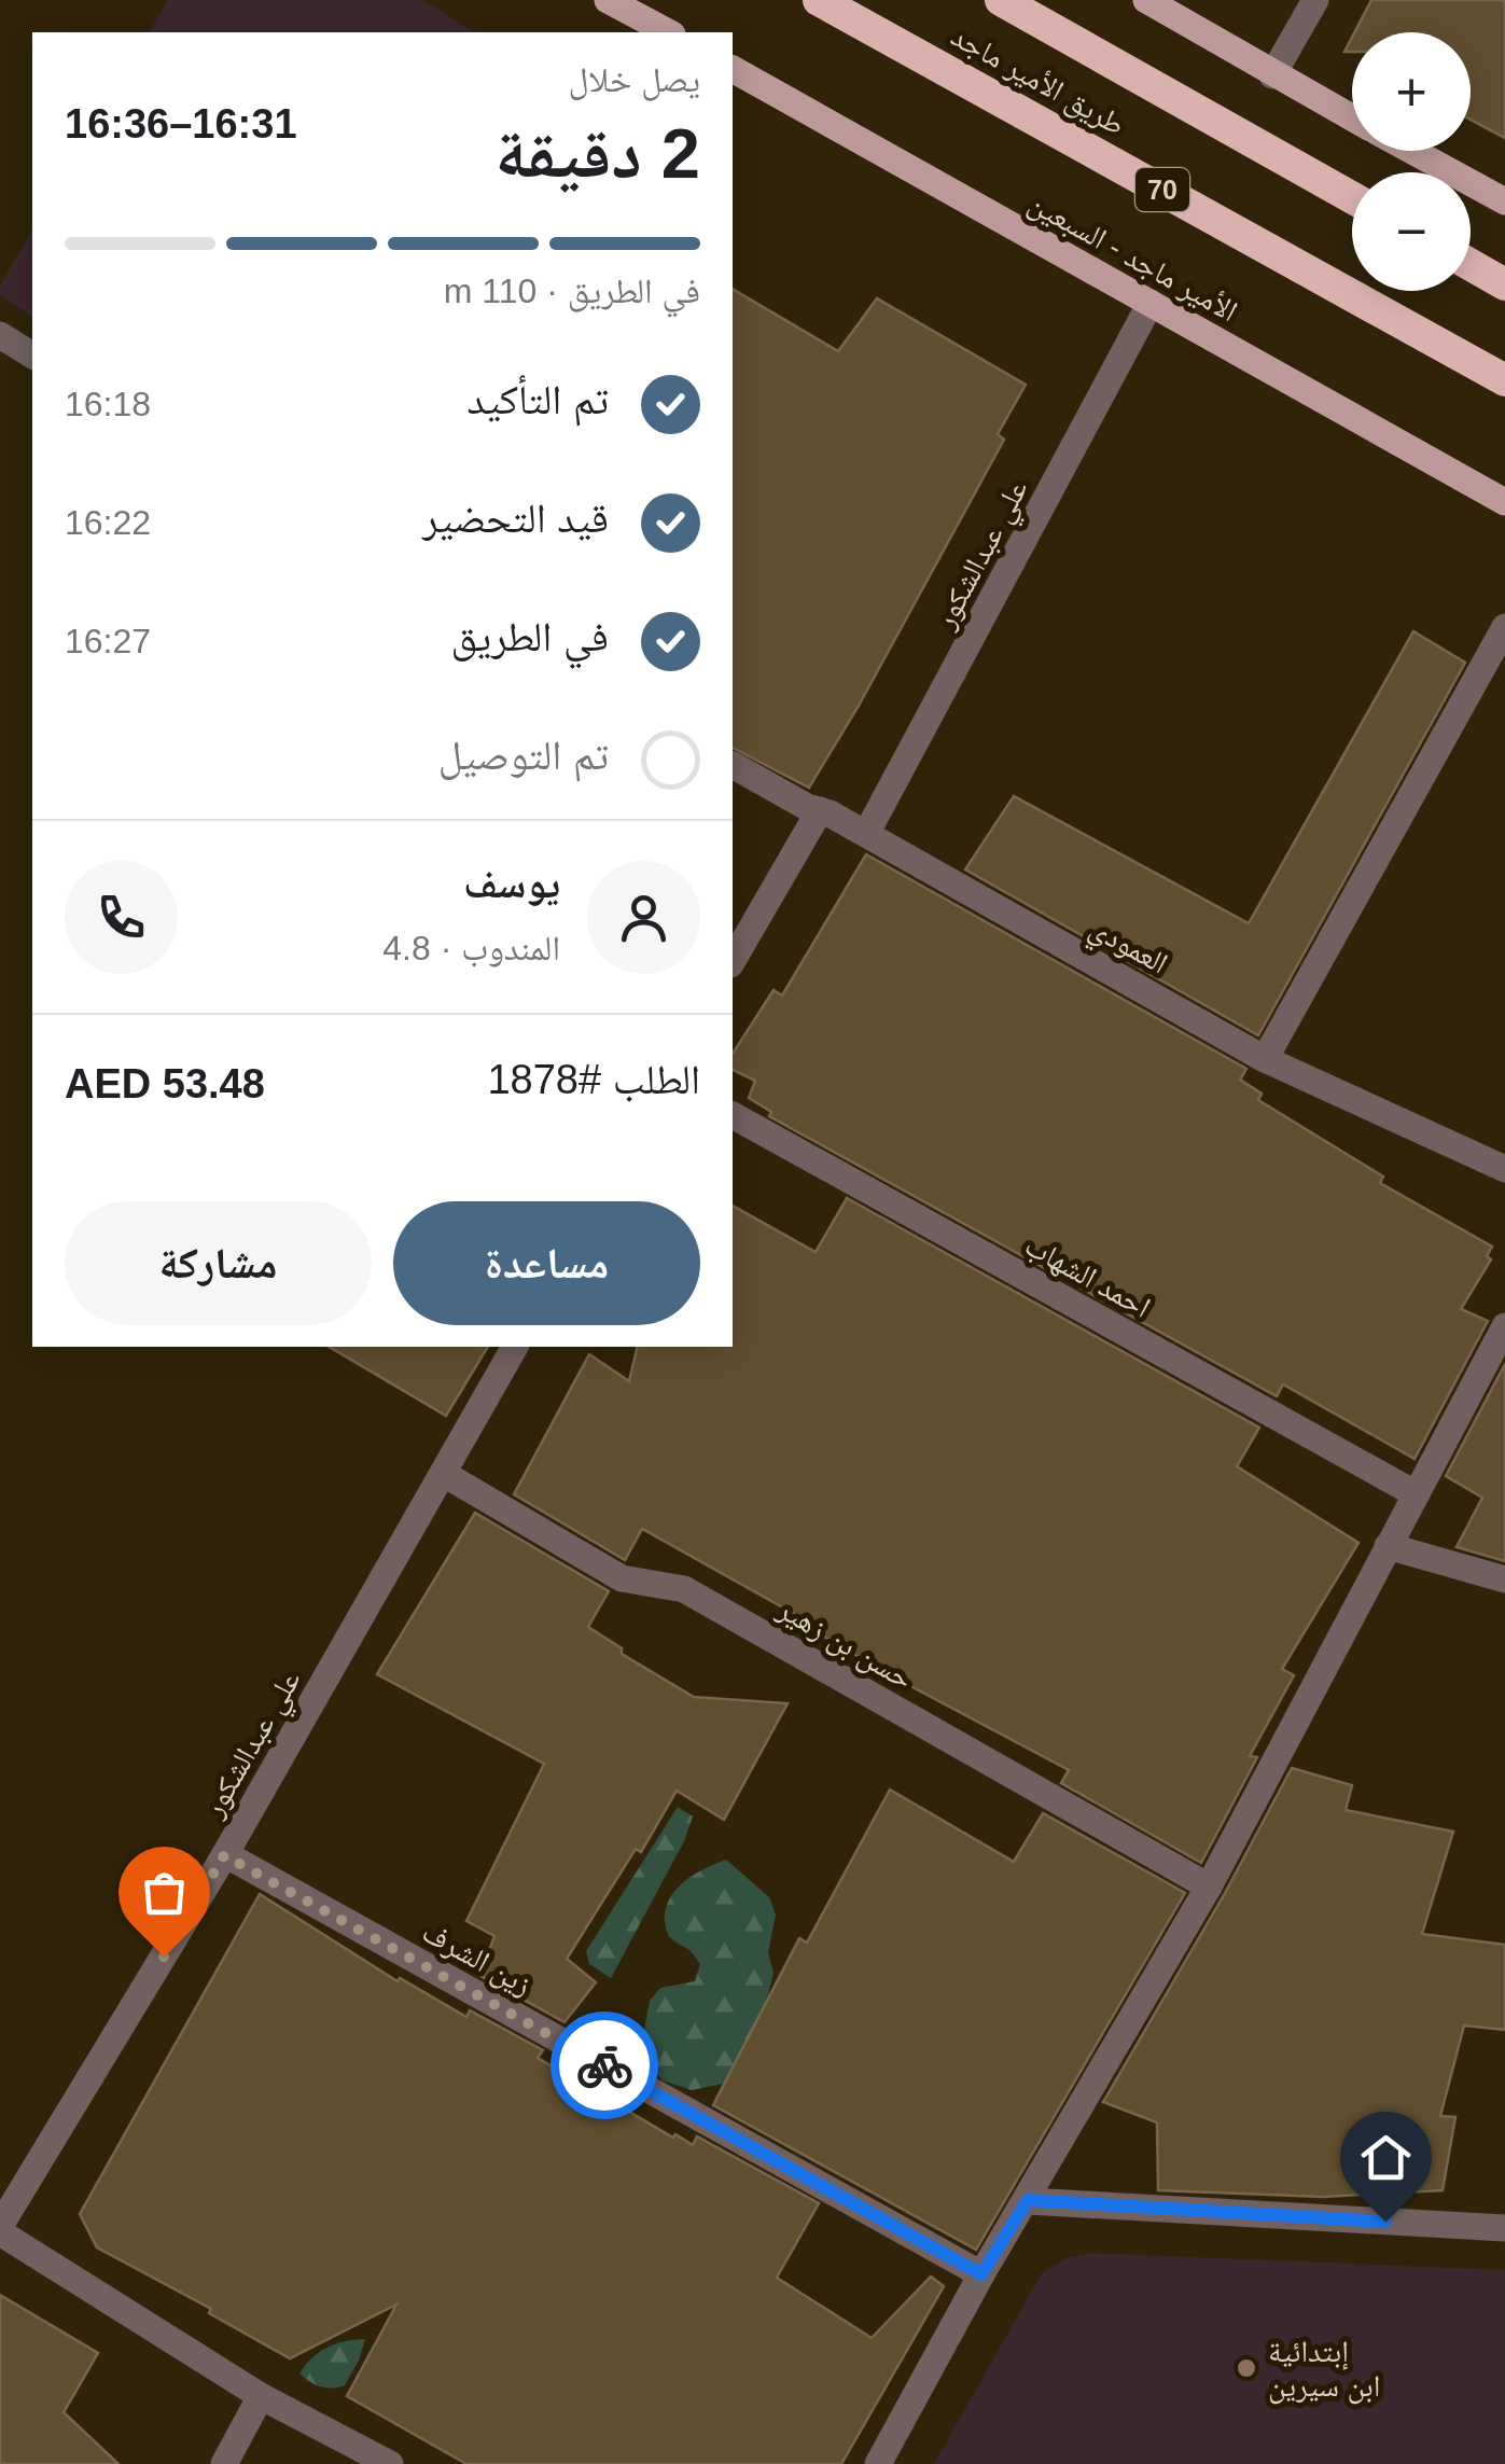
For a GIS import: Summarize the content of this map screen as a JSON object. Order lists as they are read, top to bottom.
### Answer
{
  "streets": {
    "highway": ["طريق الأمير ماجد", "70"],
    "main road": ["الأمير ماجد - السبعين"],
    "street": [
      "علي عبدالشكور",
      "العمودي",
      "احمد الشهاب",
      "حسن بن زهير",
      "زين الشرف"
    ]
  },
  "crossings": [
    ["الأمير ماجد - السبعين", "علي عبدالشكور"],
    ["علي عبدالشكور", "العمودي"],
    ["علي عبدالشكور", "حسن بن زهير"],
    ["علي عبدالشكور", "زين الشرف"]
  ],
  "places": ["إبتدائية ابن سيرين"],
  "page": {
    "map_buttons": ["+", "−"],
    "heading": ["2 دقيقة", "يصل خلال", "16:31–16:36"],
    "panel": [
      "يوسف",
      "المندوب · 4.8",
      "الطلب #1878",
      "AED 53.48"
    ],
    "bar": "في الطريق · 110 m",
    "list": [
      ["تم التأكيد", "16:18"],
      ["قيد التحضير", "16:22"],
      ["في الطريق", "16:27"],
      "تم التوصيل"
    ],
    "buttons": ["مساعدة", "مشاركة"]
  }
}
